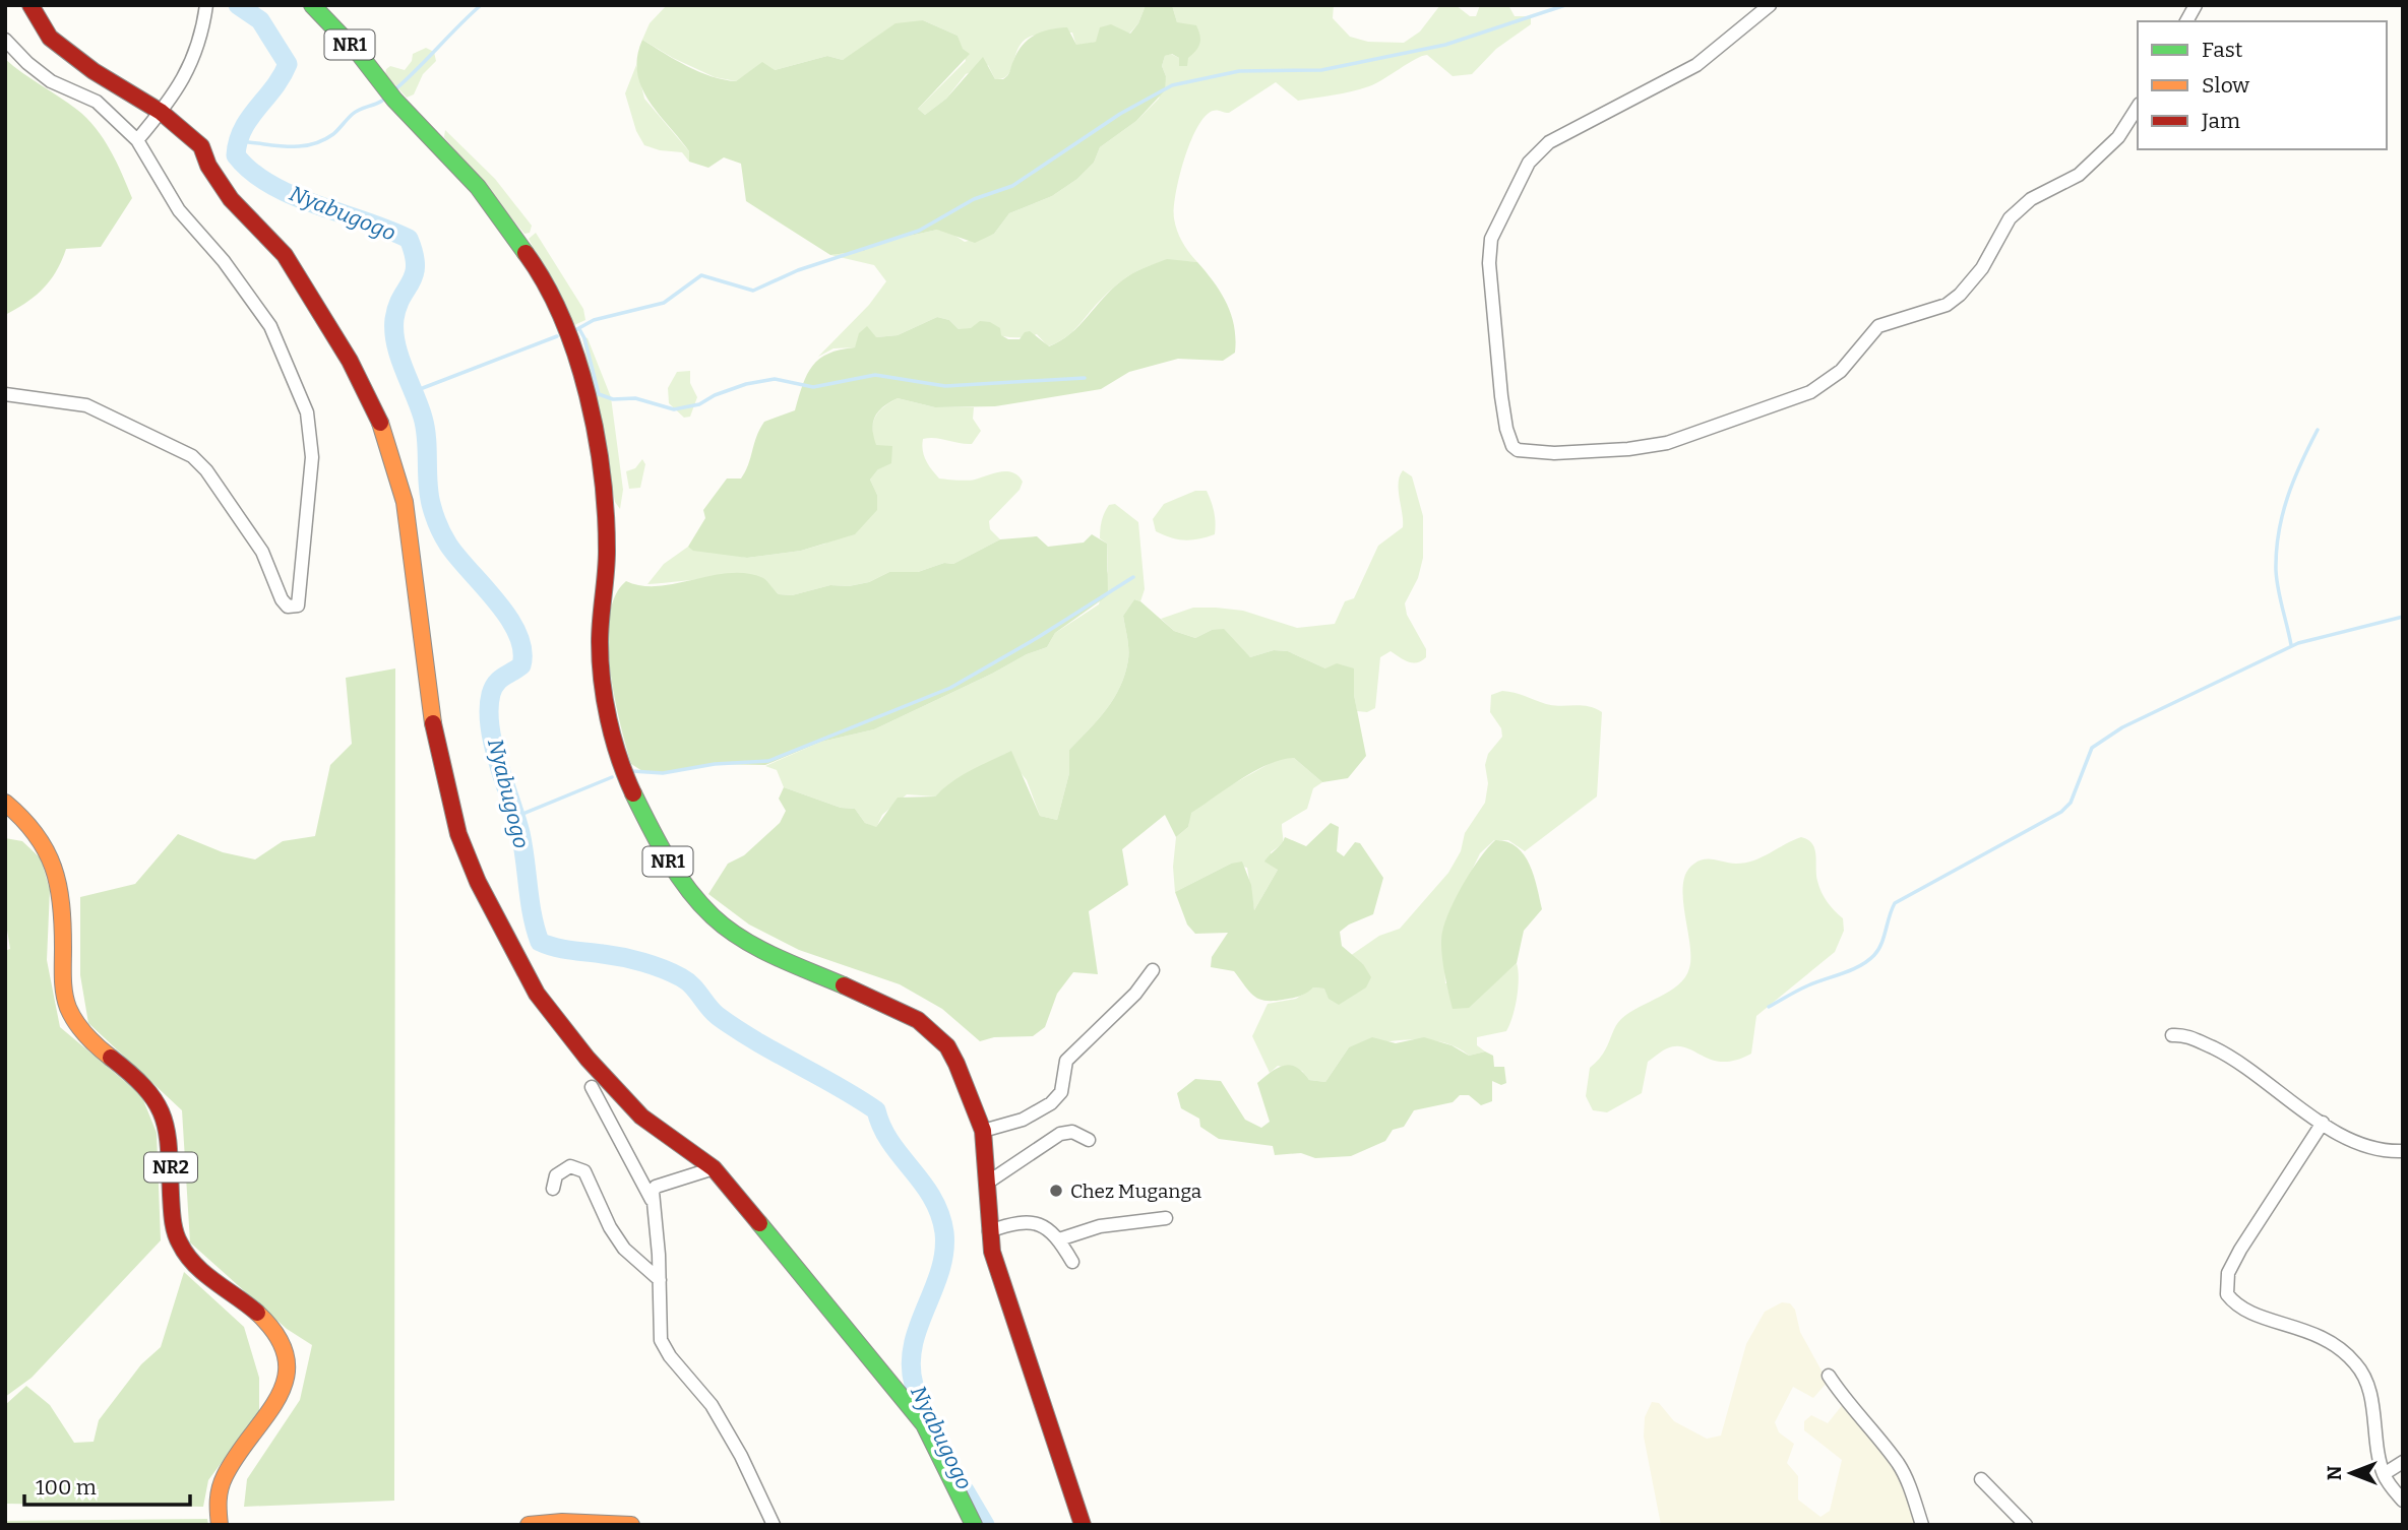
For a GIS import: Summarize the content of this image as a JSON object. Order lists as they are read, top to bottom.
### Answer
{
  "streets": {
    "main road": ["NR1", "NR2"]
  },
  "water": ["Nyabugogo"],
  "places": ["Chez Muganga"],
  "legend": ["Fast", "Slow", "Jam"],
  "scale_bar": "100 m",
  "north": "left"
}
